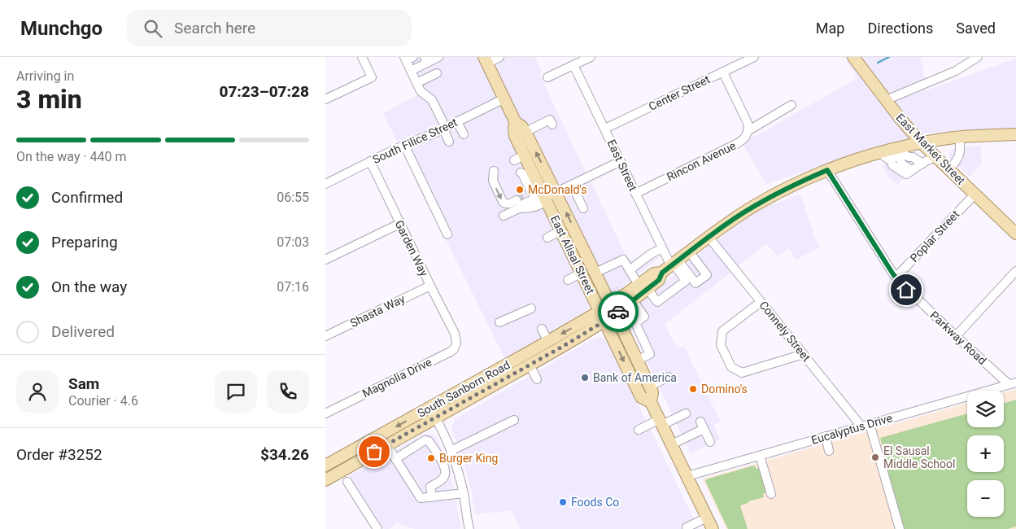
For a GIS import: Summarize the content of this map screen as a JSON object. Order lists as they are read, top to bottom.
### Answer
{
  "streets": {
    "main road": ["East Market Street", "East Alisal Street", "South Sanborn Road"],
    "street": [
      "Center Street",
      "South Filice Street",
      "Rincon Avenue",
      "East Street",
      "Poplar Street",
      "Garden Way",
      "Shasta Way",
      "Connely Street",
      "Parkway Road",
      "Magnolia Drive",
      "Eucalyptus Drive"
    ]
  },
  "crossings": [
    ["Center Street", "East Street"],
    ["South Filice Street", "Garden Way"],
    ["South Filice Street", "East Alisal Street"],
    ["East Market Street", "Poplar Street"],
    ["Rincon Avenue", "East Street"],
    ["Poplar Street", "Parkway Road"],
    ["Garden Way", "Shasta Way"],
    ["Garden Way", "Magnolia Drive"],
    ["East Alisal Street", "South Sanborn Road"],
    ["East Alisal Street", "Eucalyptus Drive"],
    ["Connely Street", "Eucalyptus Drive"],
    ["Parkway Road", "Eucalyptus Drive"]
  ],
  "places": [
    "McDonald's",
    "Bank of America",
    "Domino's",
    "El Sausal Middle School",
    "Burger King",
    "Foods Co"
  ],
  "page": {
    "header": "Munchgo",
    "search": "Search here",
    "nav": ["Map", "Directions", "Saved"],
    "heading": ["3 min", "Arriving in", "07:23–07:28"],
    "panel": [
      "Sam",
      "Courier · 4.6",
      "Order #3252",
      "$34.26"
    ],
    "bar": "On the way · 440 m",
    "list": [
      ["Confirmed", "06:55"],
      ["Preparing", "07:03"],
      ["On the way", "07:16"],
      "Delivered"
    ],
    "map_buttons": ["+", "−"]
  }
}
